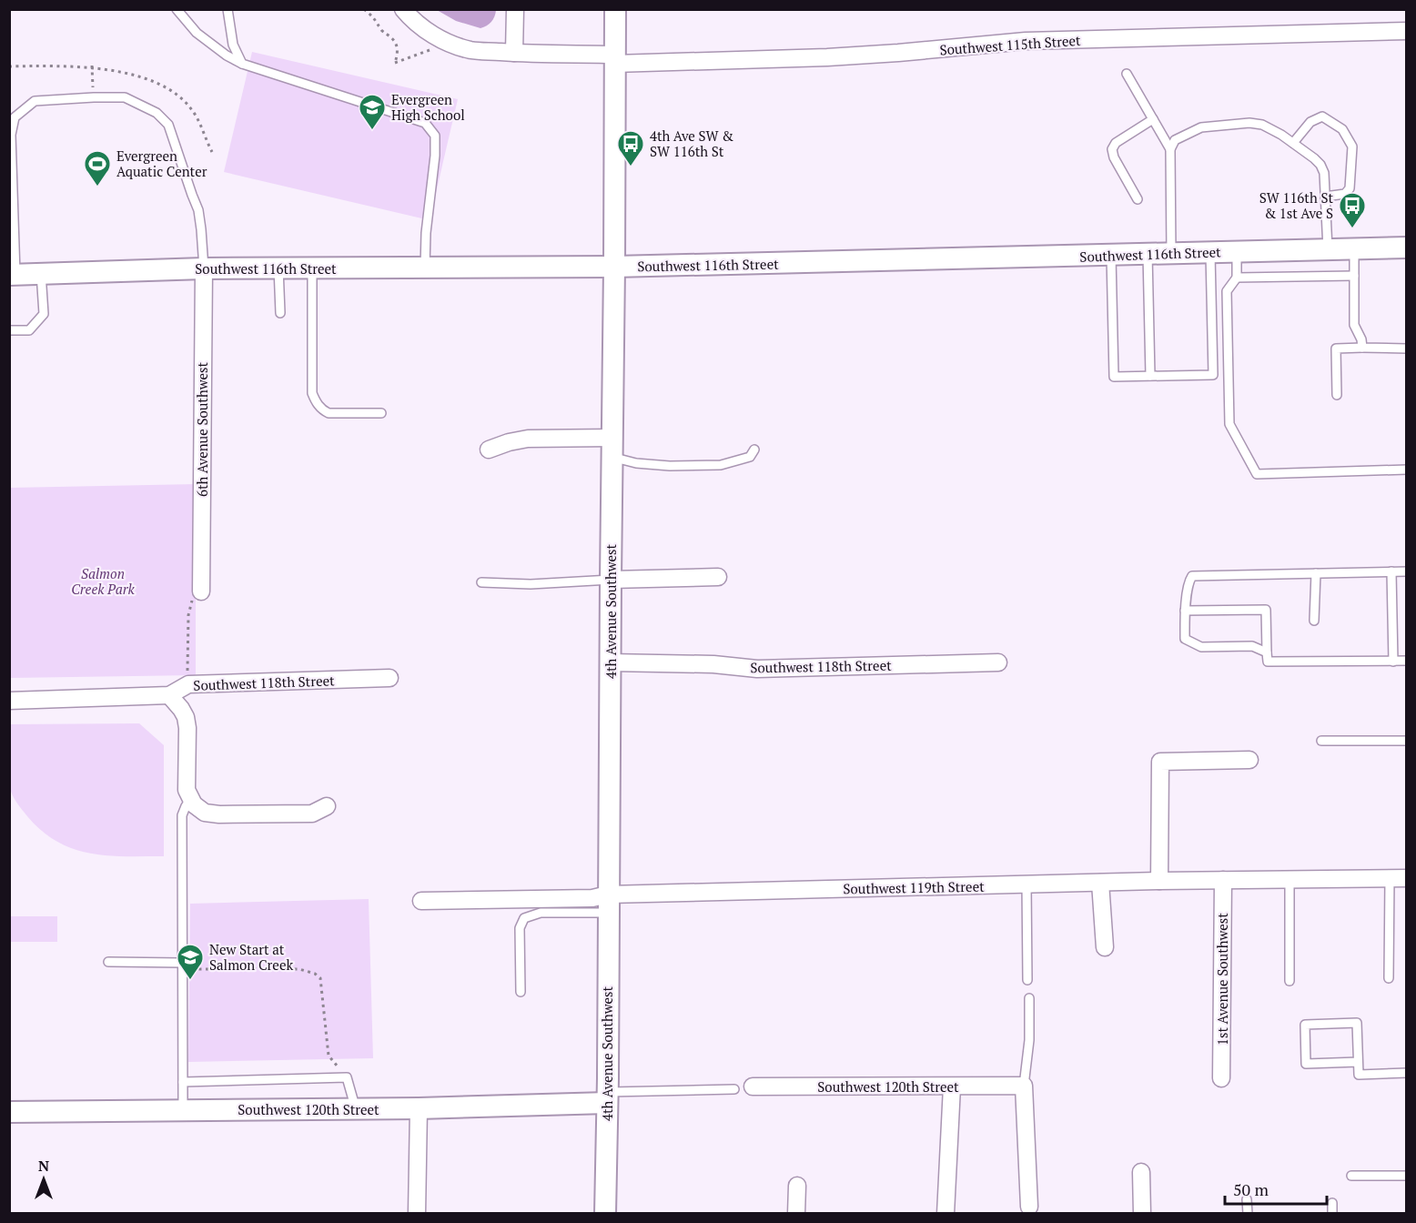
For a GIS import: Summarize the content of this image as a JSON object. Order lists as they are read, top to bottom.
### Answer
{
  "streets": {
    "street": [
      "Southwest 115th Street",
      "Southwest 116th Street",
      "6th Avenue Southwest",
      "4th Avenue Southwest",
      "Southwest 118th Street",
      "Southwest 119th Street",
      "1st Avenue Southwest",
      "Southwest 120th Street"
    ]
  },
  "crossings": [
    ["Southwest 115th Street", "4th Avenue Southwest"],
    ["Southwest 116th Street", "6th Avenue Southwest"],
    ["Southwest 116th Street", "4th Avenue Southwest"],
    ["4th Avenue Southwest", "Southwest 118th Street"],
    ["4th Avenue Southwest", "Southwest 119th Street"],
    ["4th Avenue Southwest", "Southwest 120th Street"],
    ["Southwest 119th Street", "1st Avenue Southwest"]
  ],
  "parks": ["Salmon Creek Park"],
  "places": {
    "school or university": ["Evergreen High School", "New Start at Salmon Creek"],
    "bus stop": ["4th Ave SW & SW 116th St", "SW 116th St & 1st Ave S"],
    "sports": ["Evergreen Aquatic Center"]
  },
  "scale_bar": "50 m",
  "north": "top"
}
